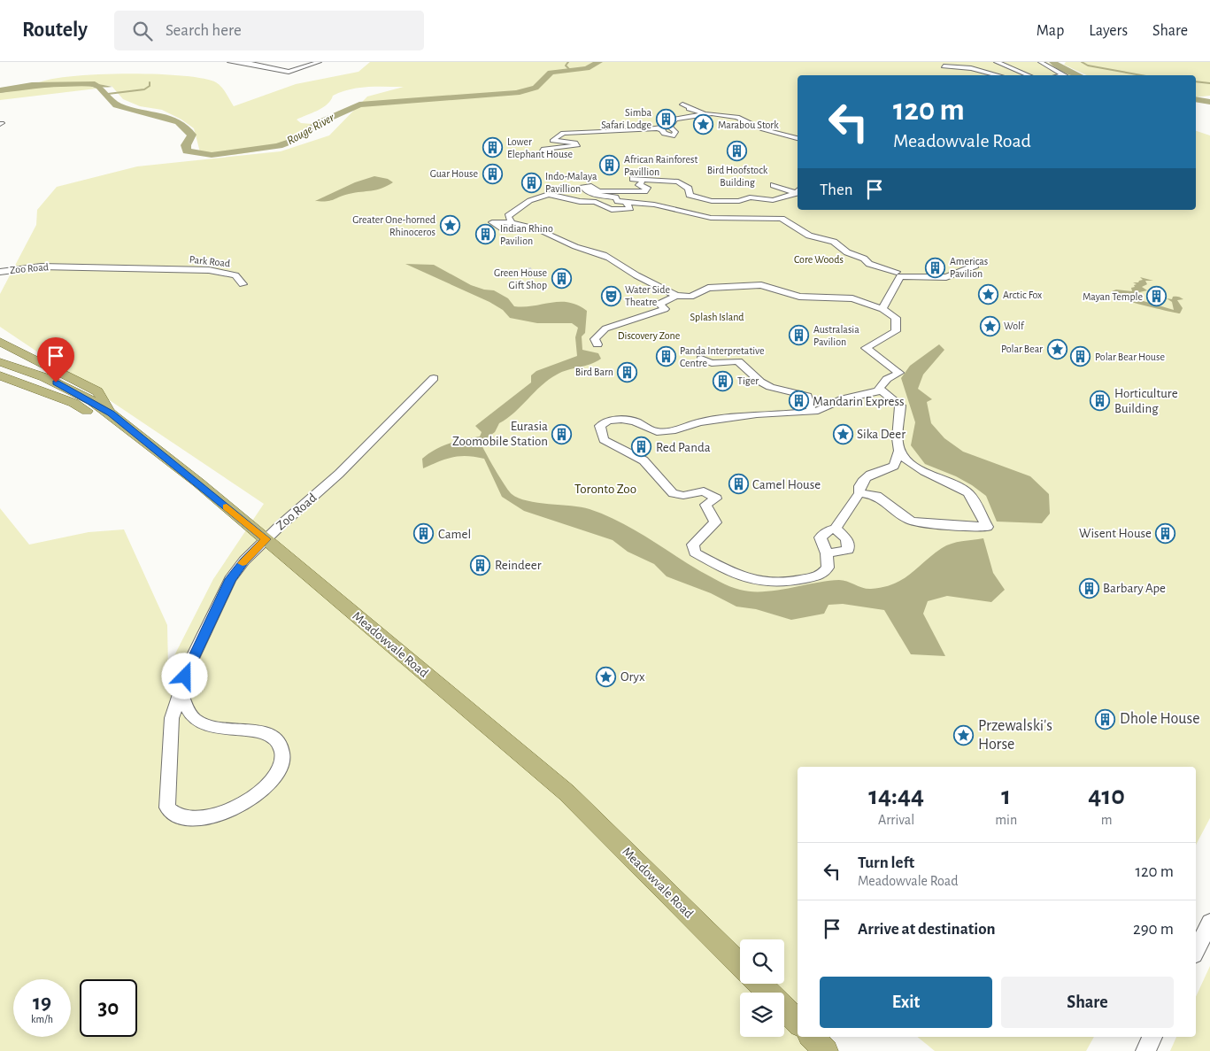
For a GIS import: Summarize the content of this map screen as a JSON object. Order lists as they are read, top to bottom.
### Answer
{
  "streets": {
    "main road": ["Meadowvale Road"],
    "street": ["Park Road", "Zoo Road"]
  },
  "crossings": [
    ["Park Road", "Zoo Road"],
    ["Zoo Road", "Meadowvale Road"]
  ],
  "water": ["Rouge River"],
  "parks": [
    "Core Woods",
    "Splash Island",
    "Discovery Zone",
    "Toronto Zoo"
  ],
  "places": {
    "building": [
      "Simba Safari Lodge",
      "Lower Elephant House",
      "Bird Hoofstock Building",
      "African Rainforest Pavillion",
      "Guar House",
      "Indo-Malaya Pavillion",
      "Indian Rhino Pavilion",
      "Americas Pavilion",
      "Green House Gift Shop",
      "Mayan Temple",
      "Australasia Pavilion",
      "Panda Interpretative Centre",
      "Polar Bear House",
      "Bird Barn",
      "Tiger",
      "Mandarin Express",
      "Horticulture Building",
      "Eurasia Zoomobile Station",
      "Red Panda",
      "Camel House",
      "Wisent House",
      "Camel",
      "Reindeer",
      "Barbary Ape",
      "Dhole House"
    ],
    "place": [
      "Marabou Stork",
      "Greater One-horned Rhinoceros",
      "Arctic Fox",
      "Wolf",
      "Polar Bear",
      "Sika Deer",
      "Oryx",
      "Przewalski's Horse"
    ],
    "theatre": ["Water Side Theatre"]
  },
  "page": {
    "header": "Routely",
    "search": "Search here",
    "nav": ["Map", "Layers", "Share"],
    "turn": ["120 m", "Meadowvale Road"],
    "then": "Then",
    "eta": [
      "14:44",
      "Arrival",
      "1",
      "min",
      "410",
      "m"
    ],
    "list": [
      {
        "name": "Turn left",
        "note": "Meadowvale Road",
        "value": "120 m"
      },
      {
        "name": "Arrive at destination",
        "value": "290 m"
      }
    ],
    "buttons": ["Exit", "Share"],
    "speed": "19 km/h",
    "limit": "30"
  }
}
